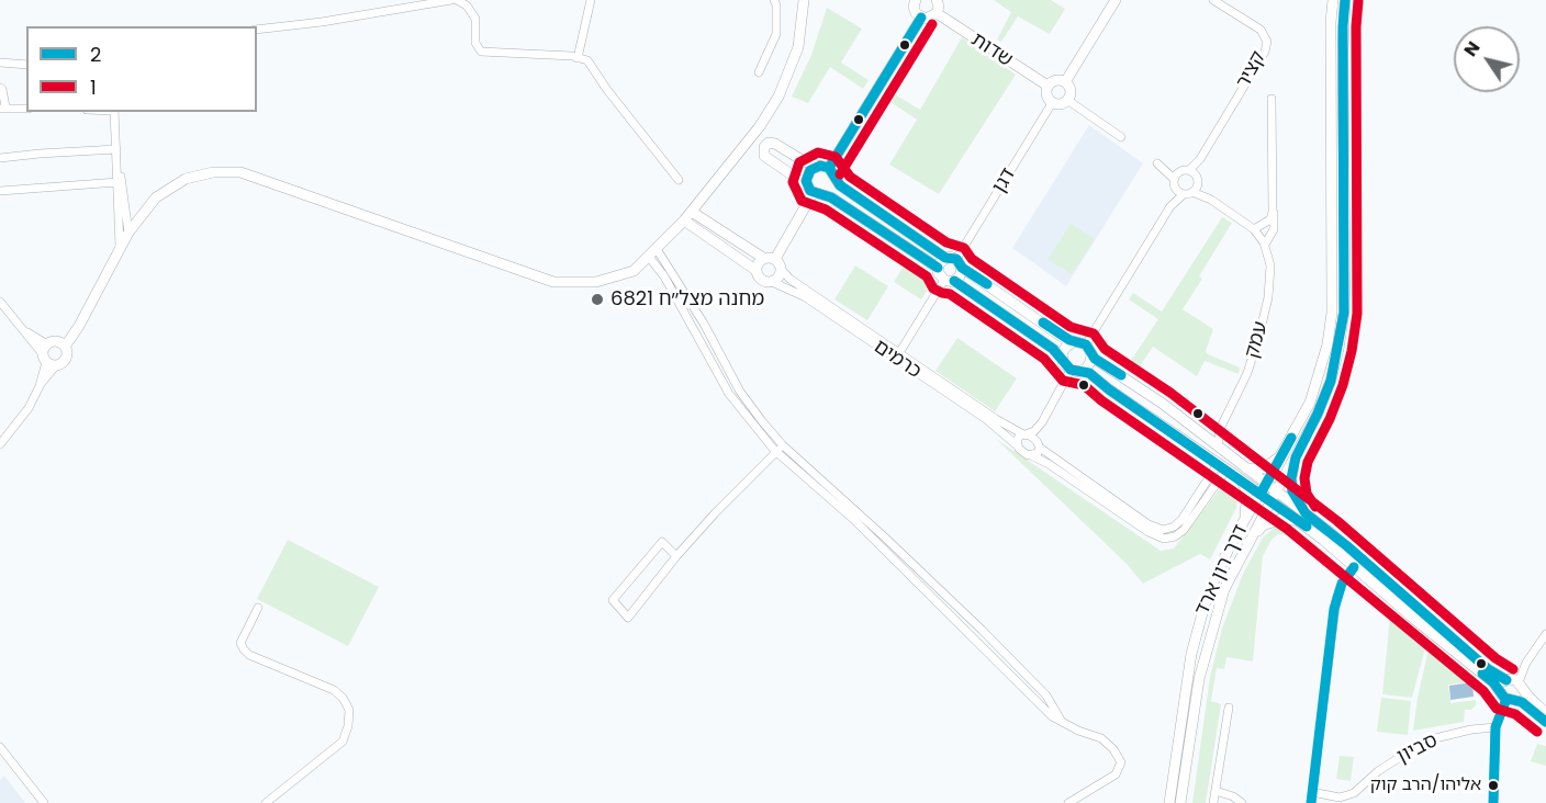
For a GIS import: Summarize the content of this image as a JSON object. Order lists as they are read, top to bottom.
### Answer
{
  "streets": {
    "street": [
      "שדות",
      "קציר",
      "דגן",
      "עמק",
      "כרמים",
      "דרך רון ארד",
      "סביון"
    ]
  },
  "crossings": [
    ["שדות", "דגן"]
  ],
  "places": ["מחנה מצל״ח 6821", "אליהו/הרב קוק"],
  "lines": ["transit line 2", "transit line 1"],
  "legend": ["2", "1"],
  "north": "top left"
}
